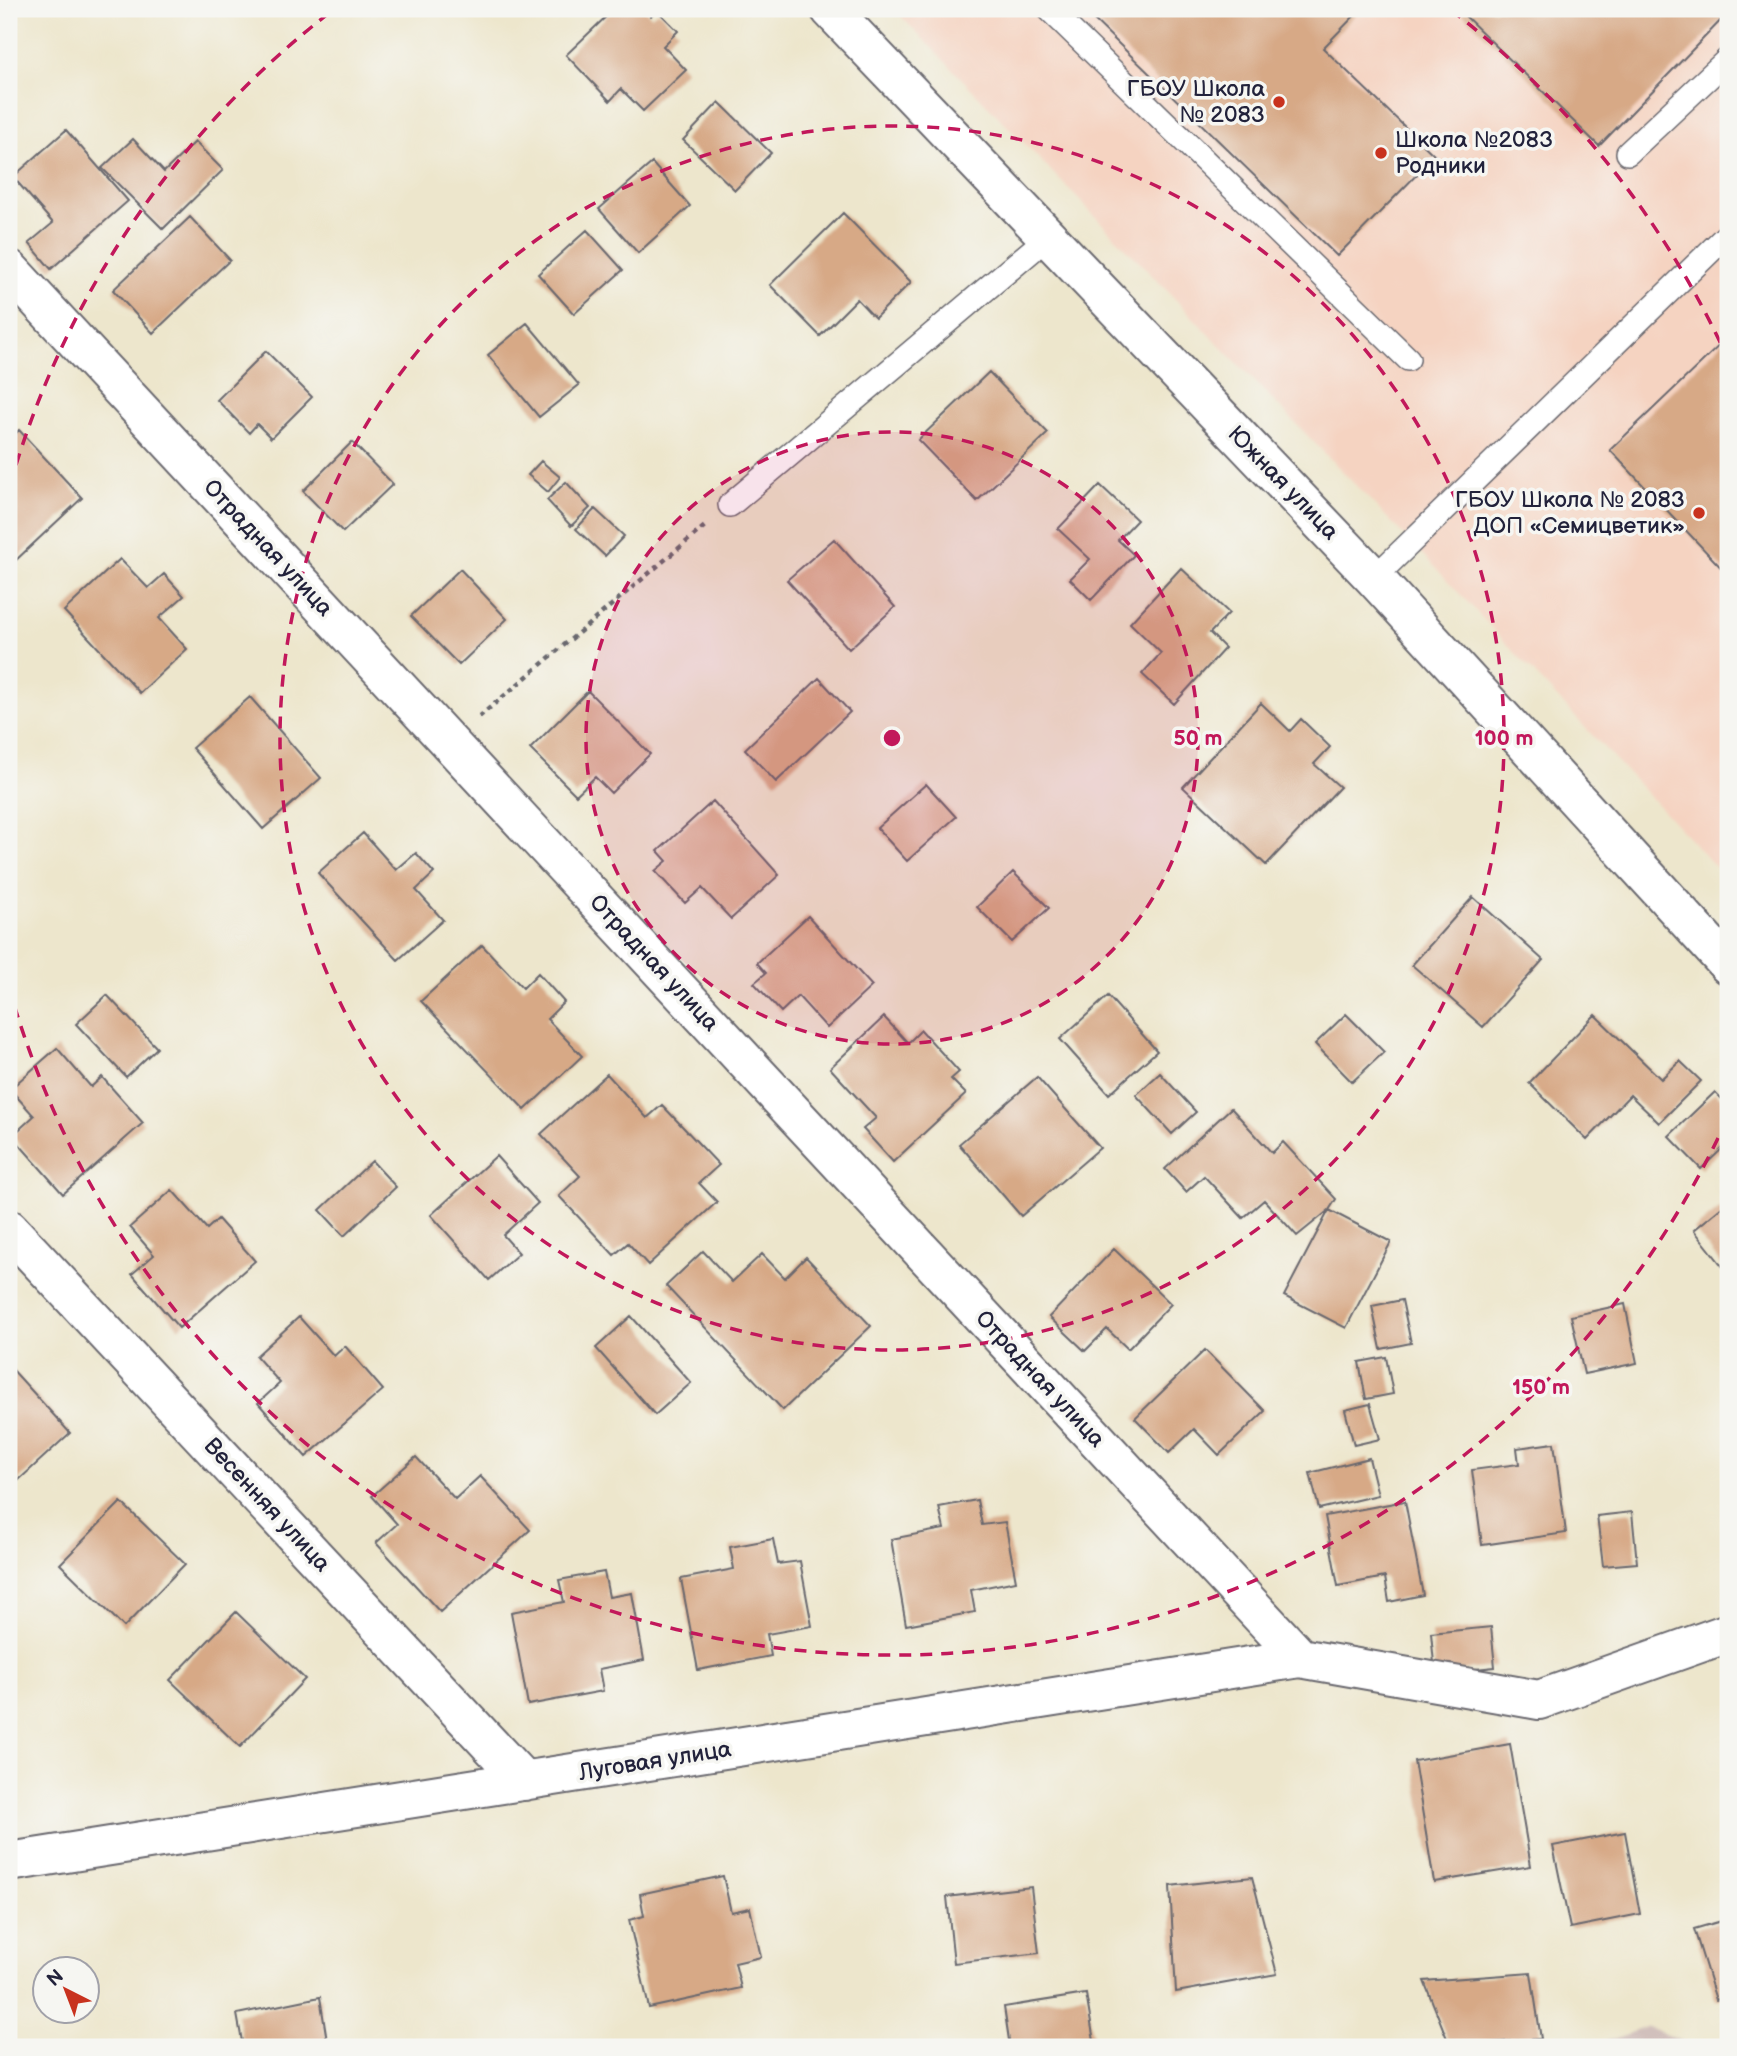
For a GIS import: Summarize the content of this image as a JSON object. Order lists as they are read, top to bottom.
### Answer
{
  "streets": {
    "street": [
      "Южная улица",
      "Отрадная улица",
      "Весенняя улица",
      "Луговая улица"
    ]
  },
  "crossings": [
    ["Отрадная улица", "Луговая улица"],
    ["Весенняя улица", "Луговая улица"]
  ],
  "places": ["ГБОУ Школа № 2083", "Школа №2083 Родники", "ГБОУ Школа № 2083 ДОП «Семицветик»"],
  "north": "top left",
  "rings": ["50 m", "100 m", "150 m"]
}
